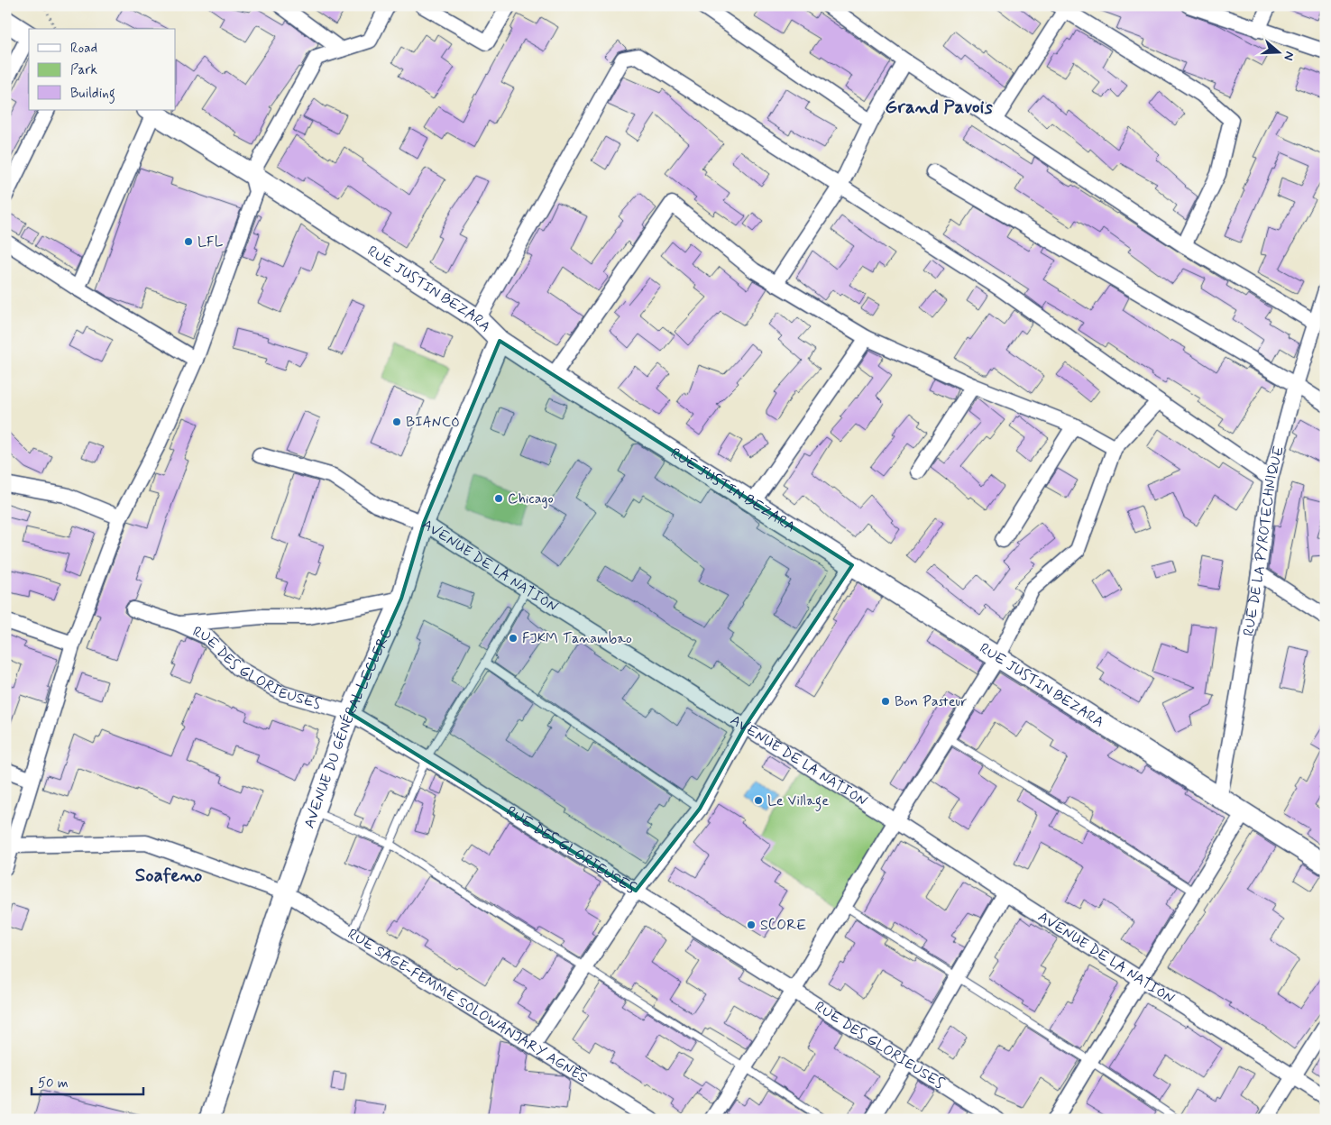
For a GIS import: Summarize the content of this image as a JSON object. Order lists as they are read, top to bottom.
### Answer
{
  "streets": {
    "main road": ["RUE JUSTIN BEZARA", "AVENUE DU GÉNÉRAL LECLERC"],
    "street": [
      "RUE DE LA PYROTECHNIQUE",
      "AVENUE DE LA NATION",
      "RUE DES GLORIEUSES",
      "RUE SAGE-FEMME SOLOWANJARY AGNÈS"
    ]
  },
  "crossings": [
    ["RUE JUSTIN BEZARA", "RUE DE LA PYROTECHNIQUE"],
    ["RUE JUSTIN BEZARA", "AVENUE DU GÉNÉRAL LECLERC"],
    ["AVENUE DE LA NATION", "AVENUE DU GÉNÉRAL LECLERC"],
    ["RUE DES GLORIEUSES", "AVENUE DU GÉNÉRAL LECLERC"],
    ["AVENUE DU GÉNÉRAL LECLERC", "RUE SAGE-FEMME SOLOWANJARY AGNÈS"]
  ],
  "districts": ["Grand Pavois", "Soafeno"],
  "places": [
    "LFL",
    "BIANCO",
    "Chicago",
    "FJKM Tanambao",
    "Bon Pasteur",
    "Le Village",
    "SCORE"
  ],
  "legend": ["Road", "Park", "Building"],
  "scale_bar": "50 m",
  "north": "right"
}
